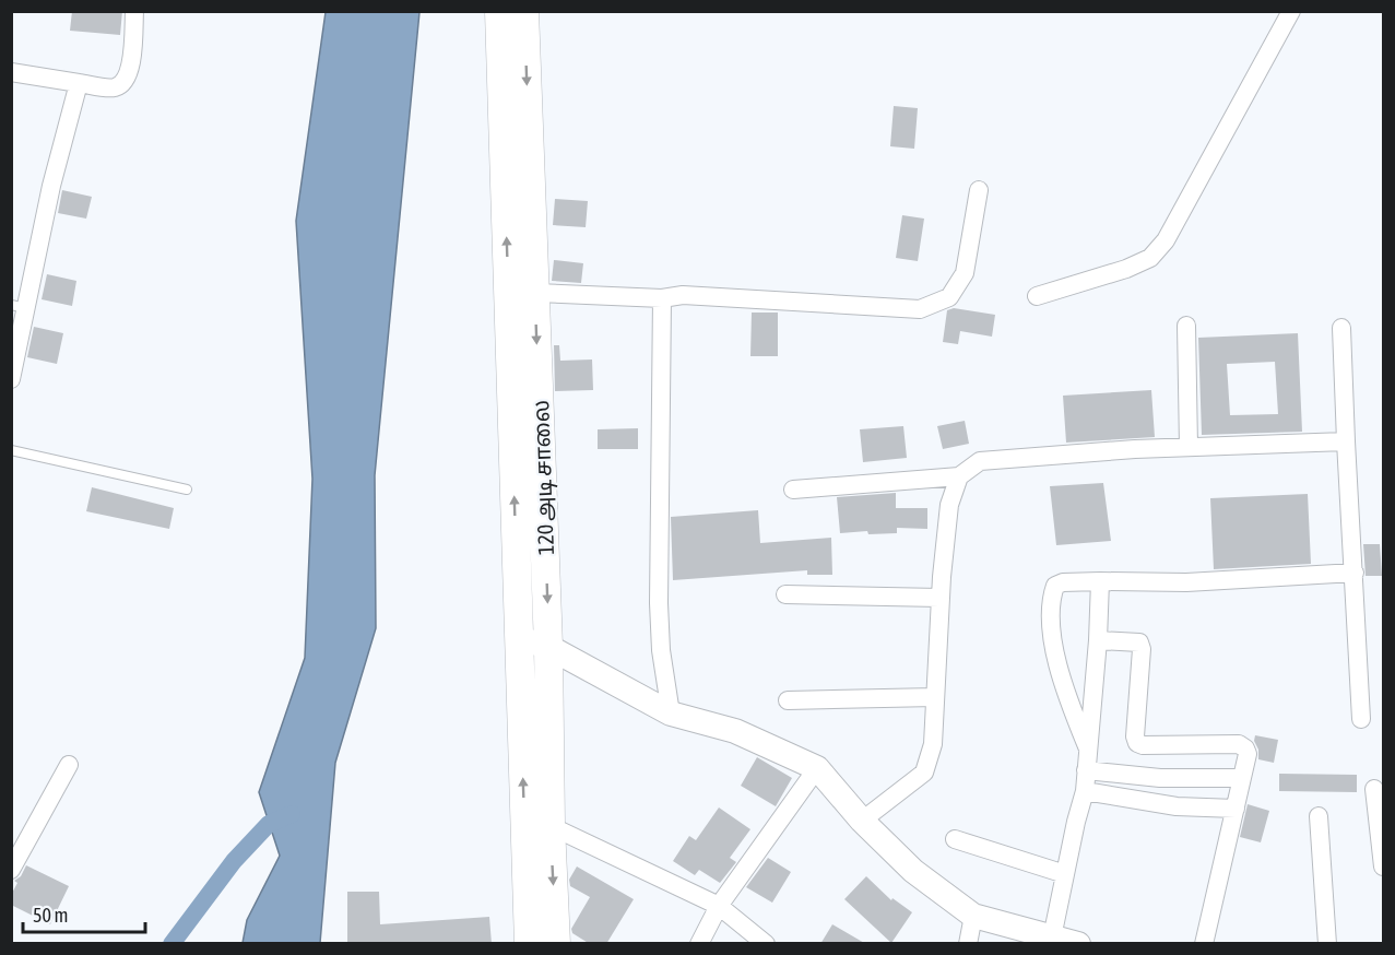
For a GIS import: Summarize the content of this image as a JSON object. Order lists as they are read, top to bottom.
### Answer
{
  "streets": {
    "main road": ["120 அடி சாலை"]
  },
  "scale_bar": "50 m"
}
